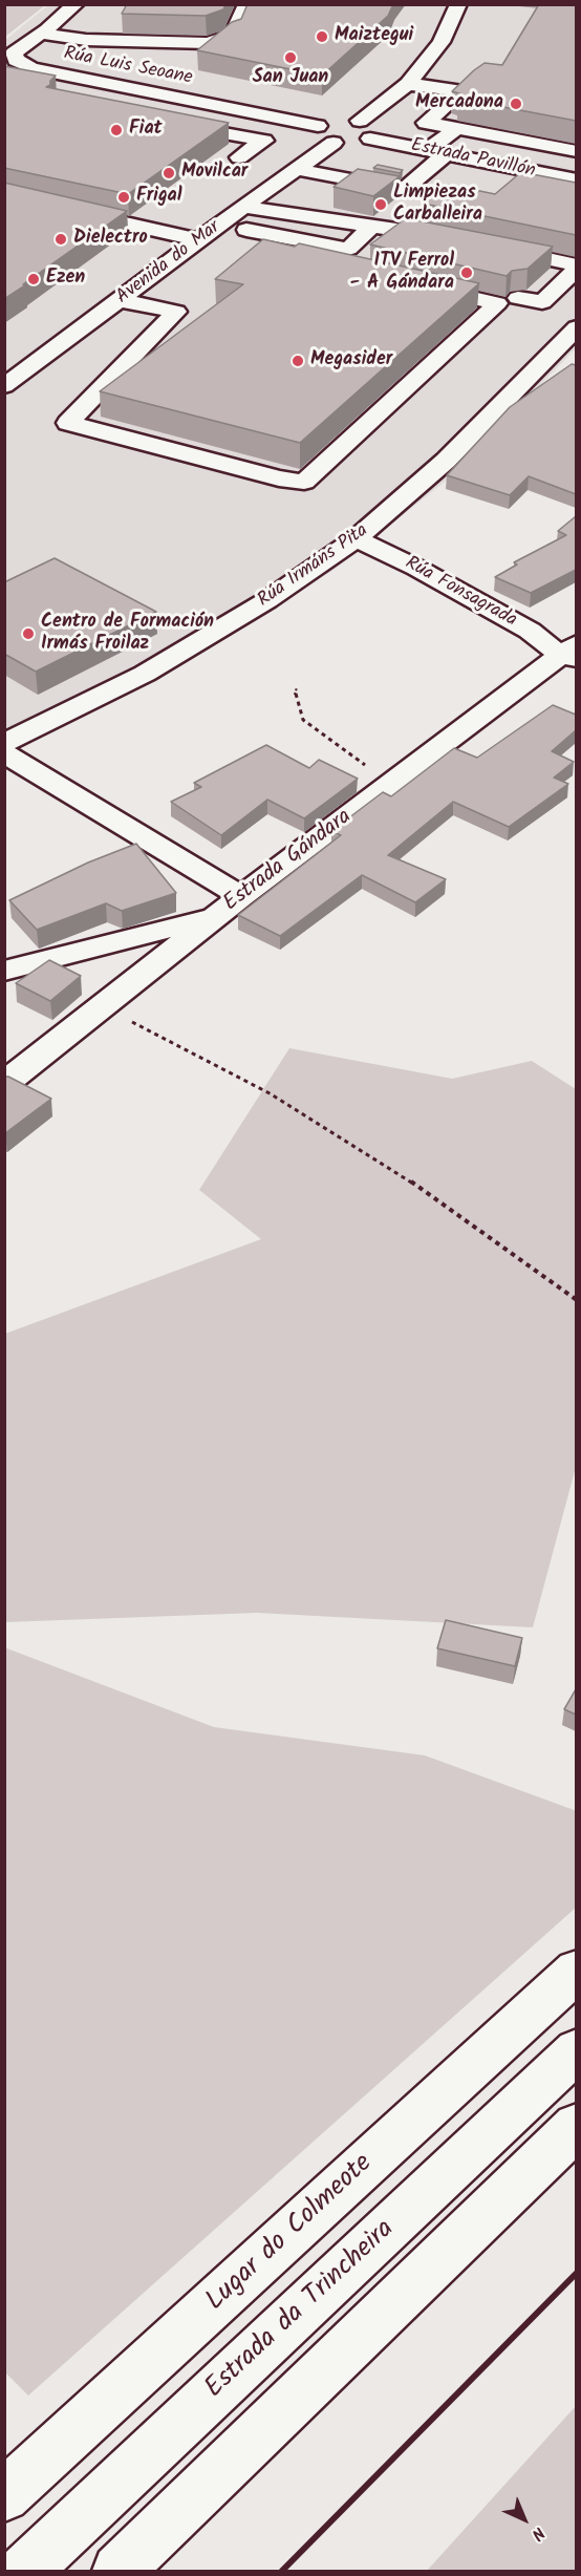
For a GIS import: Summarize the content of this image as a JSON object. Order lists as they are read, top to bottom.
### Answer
{
  "streets": {
    "main road": [
      "Rúa Luis Seoane",
      "Estrada Pavillón",
      "Avenida do Mar",
      "Rúa Irmáns Pita",
      "Rúa Fonsagrada",
      "Estrada Gándara",
      "Lugar do Colmeote",
      "Estrada da Trincheira"
    ]
  },
  "crossings": [
    ["Estrada Pavillón", "Avenida do Mar"],
    ["Rúa Irmáns Pita", "Rúa Fonsagrada"],
    ["Rúa Fonsagrada", "Estrada Gándara"]
  ],
  "places": [
    "Maiztegui",
    "San Juan",
    "Mercadona",
    "Fiat",
    "Movilcar",
    "Frigal",
    "Limpiezas Carballeira",
    "Dielectro",
    "ITV Ferrol - A Gándara",
    "Ezen",
    "Megasider",
    "Centro de Formación Irmás Froilaz"
  ],
  "north": "bottom right"
}
